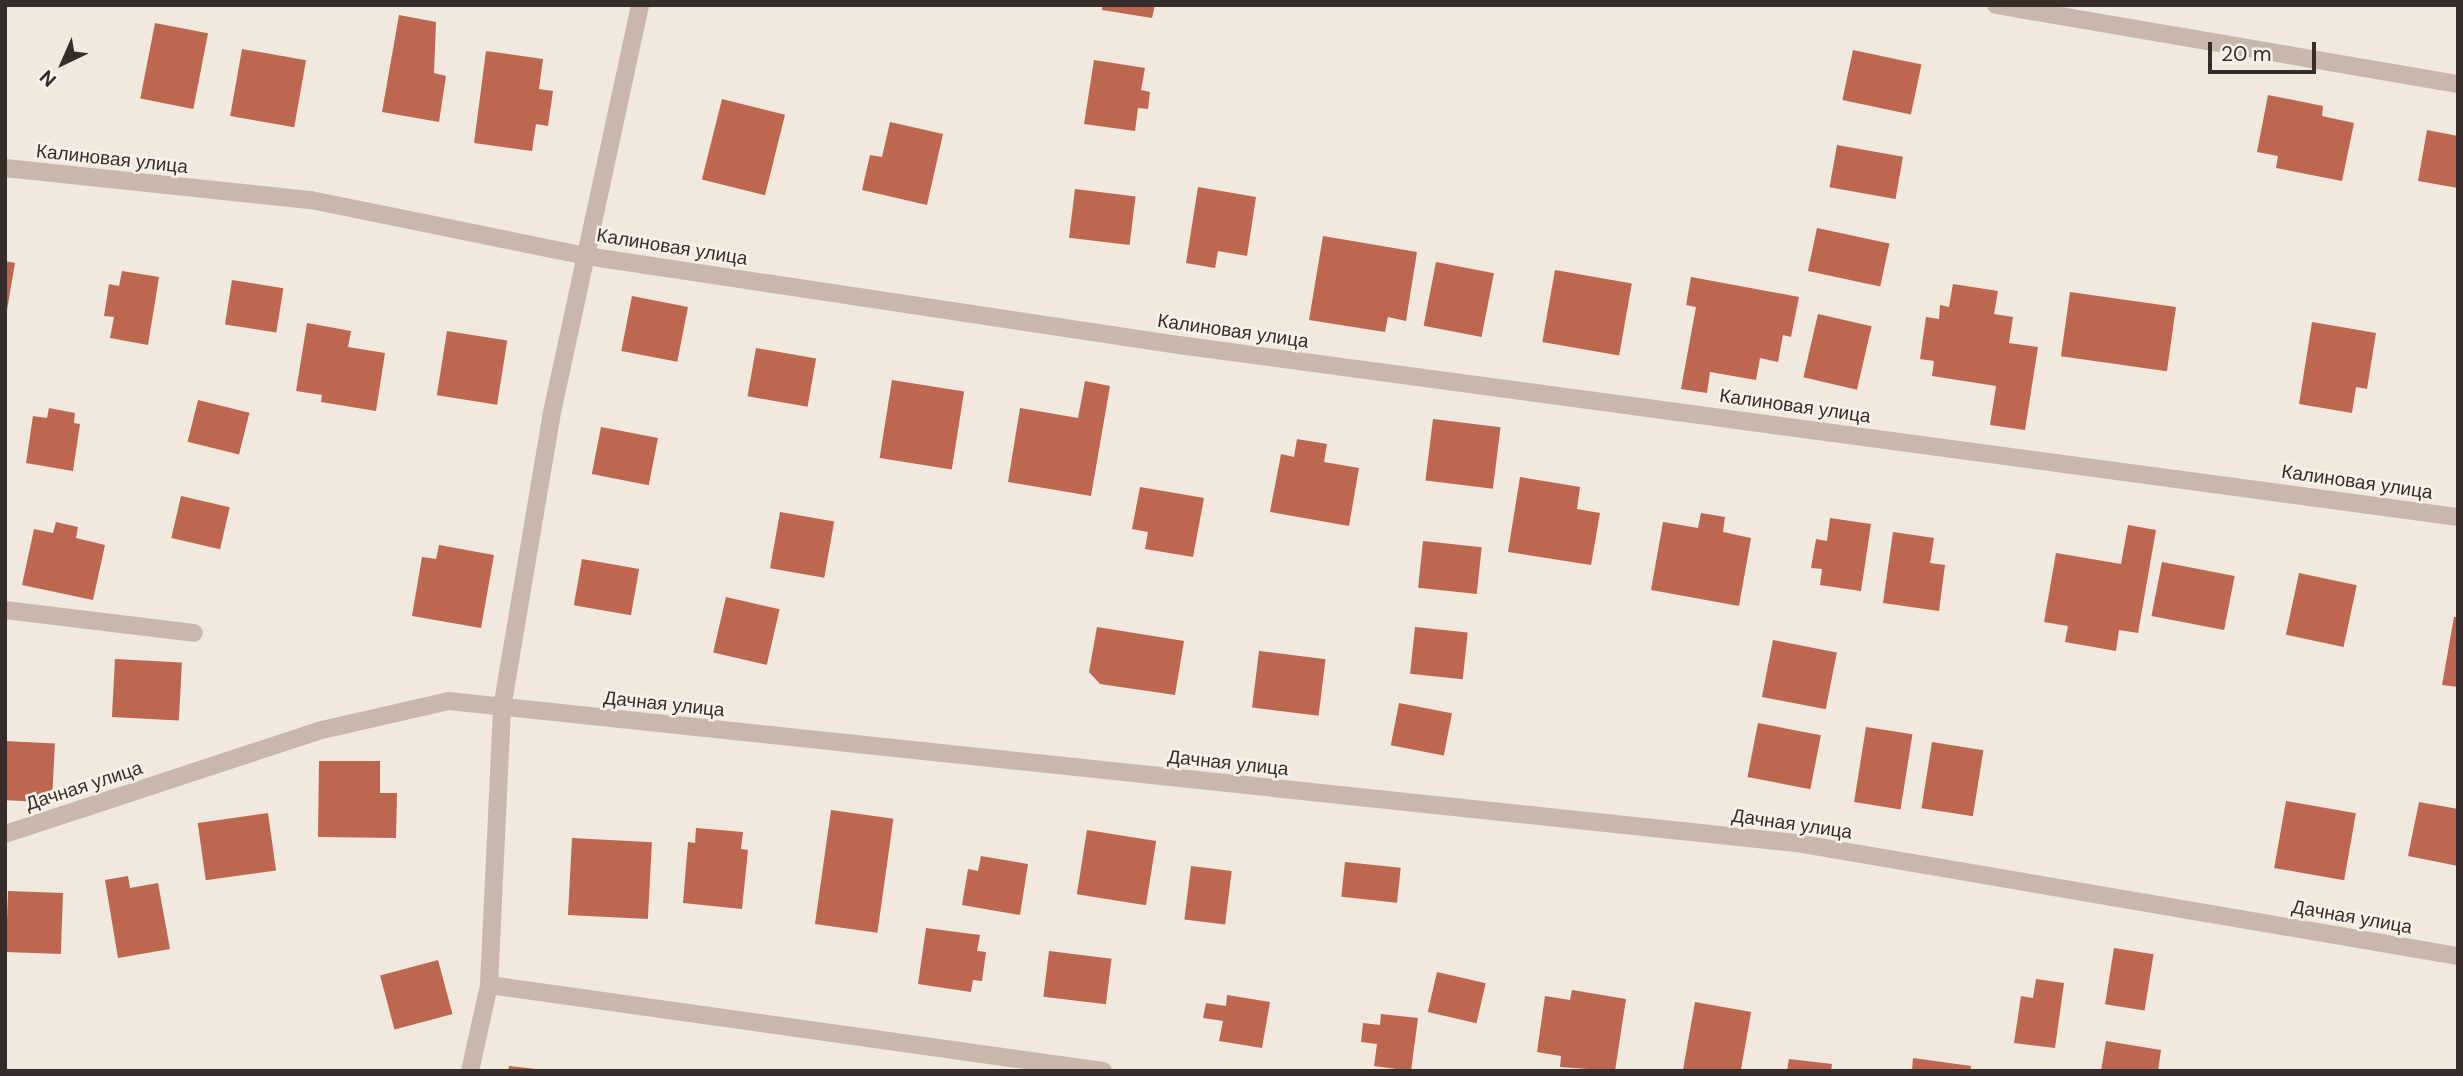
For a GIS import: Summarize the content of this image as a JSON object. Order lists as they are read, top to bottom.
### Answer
{
  "streets": {
    "street": ["Калиновая улица", "Дачная улица"]
  },
  "scale_bar": "20 m",
  "north": "bottom left"
}
